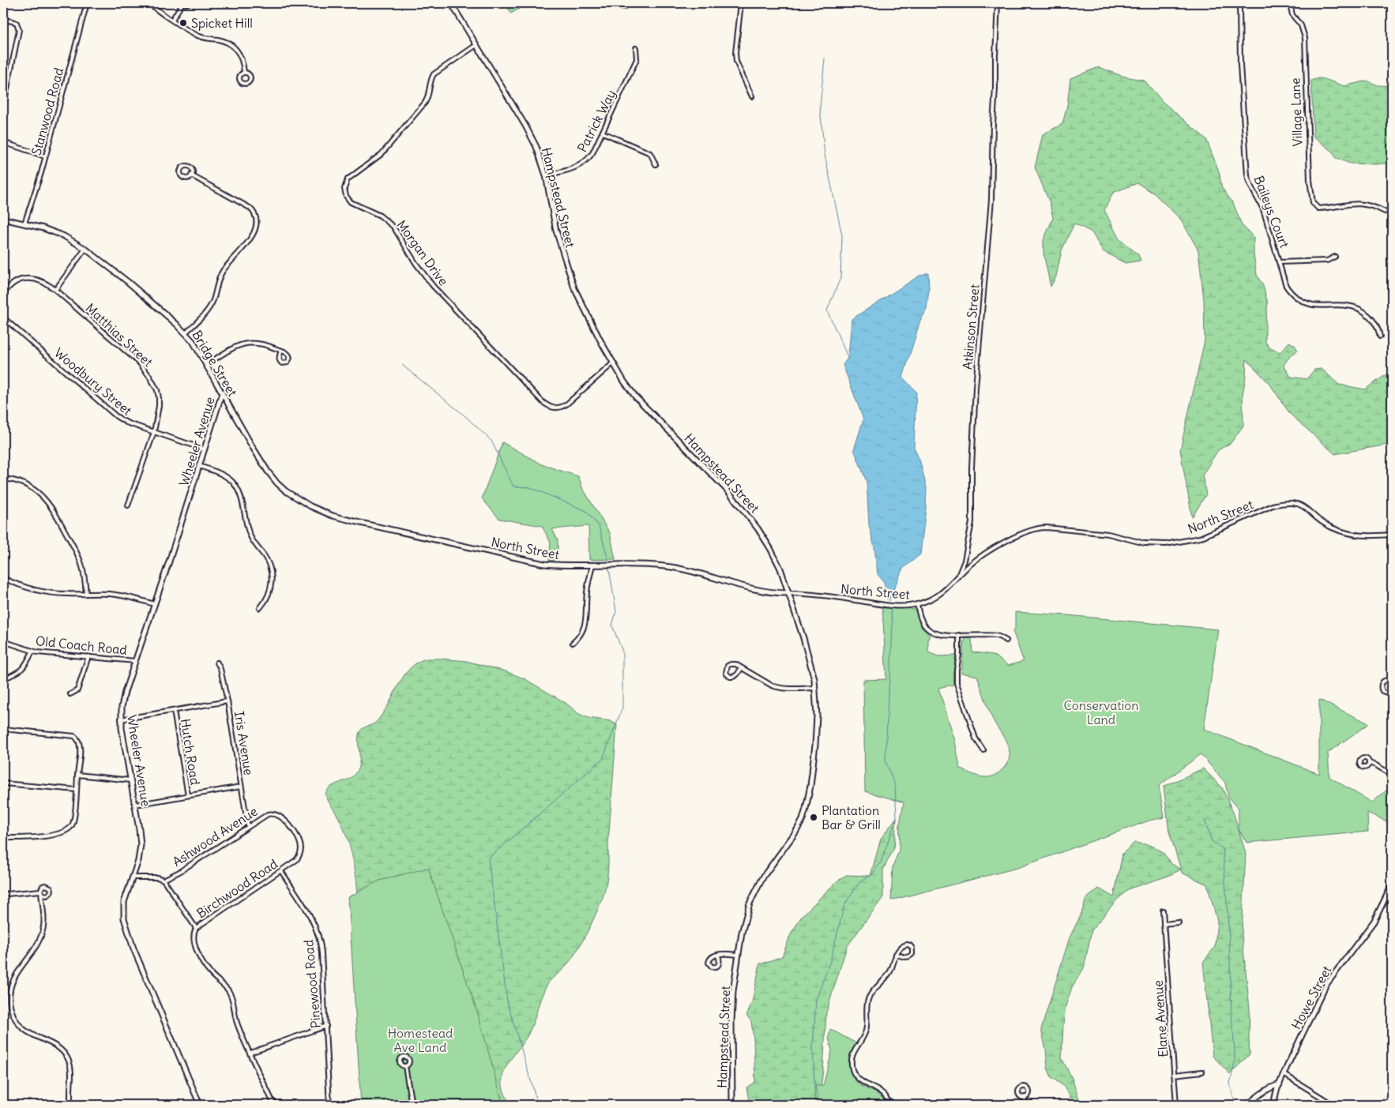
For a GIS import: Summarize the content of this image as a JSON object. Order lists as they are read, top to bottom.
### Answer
{
  "streets": {
    "street": [
      "Stanwood Road",
      "Village Lane",
      "Patrick Way",
      "Hampstead Street",
      "Baileys Court",
      "Morgan Drive",
      "Atkinson Street",
      "Matthias Street",
      "Bridge Street",
      "Woodbury Street",
      "Wheeler Avenue",
      "North Street",
      "Old Coach Road",
      "Iris Avenue",
      "Hutch Road",
      "Ashwood Avenue",
      "Birchwood Road",
      "Pinewood Road",
      "Howe Street",
      "Elane Avenue"
    ]
  },
  "crossings": [
    ["Stanwood Road", "Bridge Street"],
    ["Patrick Way", "Hampstead Street"],
    ["Hampstead Street", "Morgan Drive"],
    ["Hampstead Street", "North Street"],
    ["Atkinson Street", "North Street"],
    ["Matthias Street", "Woodbury Street"],
    ["Bridge Street", "Wheeler Avenue"],
    ["Bridge Street", "North Street"],
    ["Woodbury Street", "Wheeler Avenue"],
    ["Wheeler Avenue", "Old Coach Road"],
    ["Iris Avenue", "Ashwood Avenue"],
    ["Ashwood Avenue", "Birchwood Road"],
    ["Birchwood Road", "Pinewood Road"]
  ],
  "parks": ["Conservation Land", "Homestead Ave Land"],
  "places": ["Spicket Hill", "Plantation Bar & Grill"]
}
